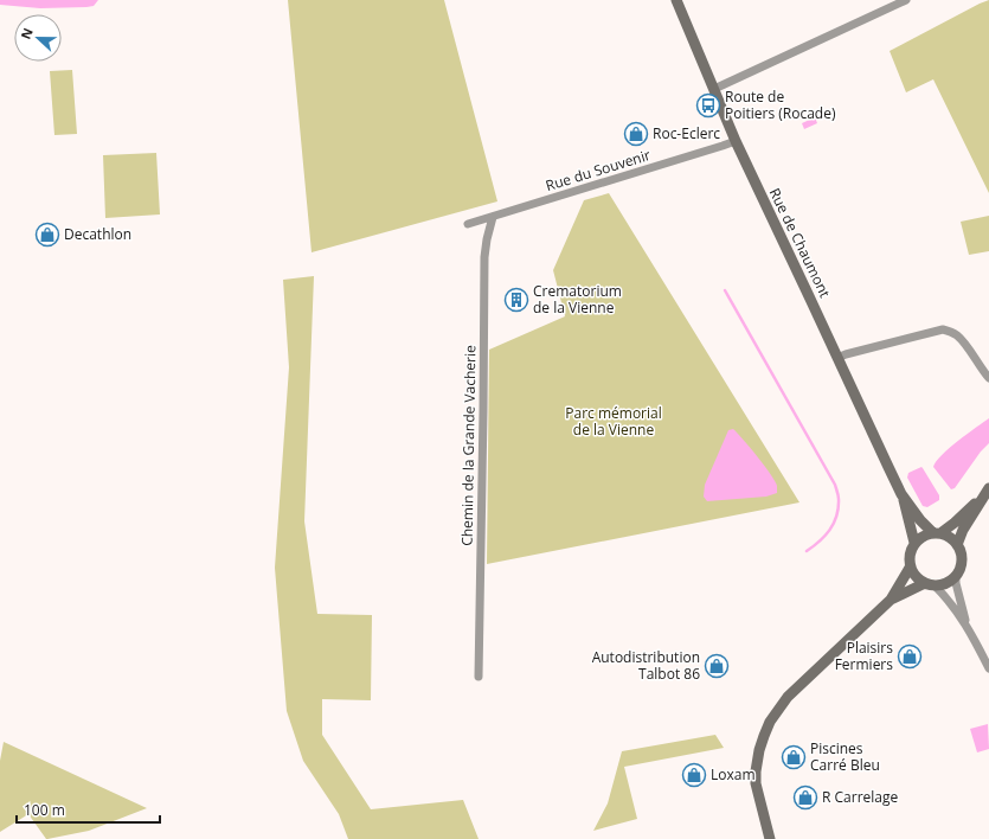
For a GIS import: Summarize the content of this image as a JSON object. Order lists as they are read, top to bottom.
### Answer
{
  "streets": {
    "street": ["Rue du Souvenir", "Rue de Chaumont", "Chemin de la Grande Vacherie"]
  },
  "crossings": [
    ["Rue du Souvenir", "Rue de Chaumont"],
    ["Rue du Souvenir", "Chemin de la Grande Vacherie"]
  ],
  "parks": ["Parc mémorial de la Vienne"],
  "places": {
    "bus stop": ["Route de Poitiers (Rocade)"],
    "shop": [
      "Roc-Eclerc",
      "Decathlon",
      "Plaisirs Fermiers",
      "Autodistribution Talbot 86",
      "Piscines Carré Bleu",
      "Loxam",
      "R Carrelage"
    ],
    "building": ["Crematorium de la Vienne"]
  },
  "scale_bar": "100 m",
  "north": "left"
}
